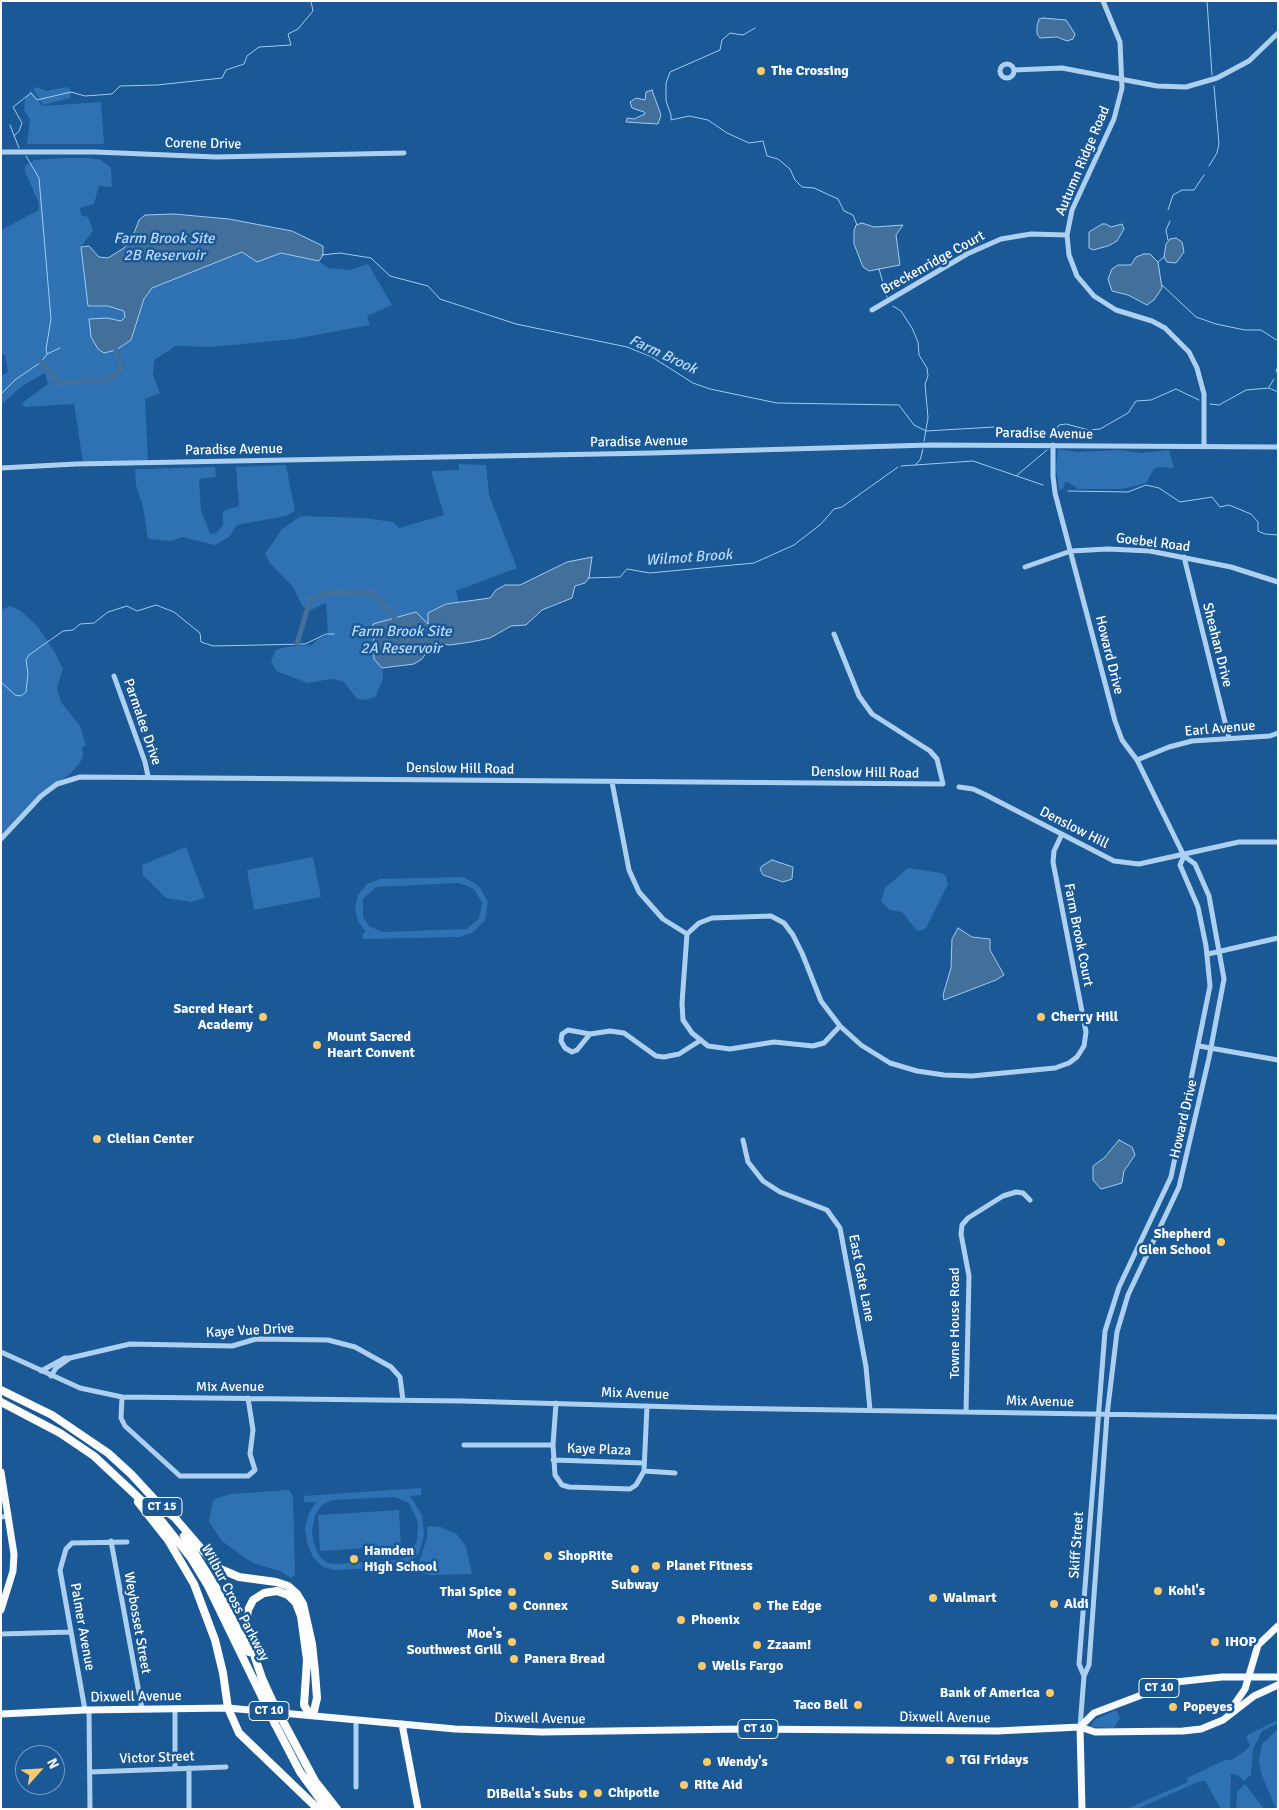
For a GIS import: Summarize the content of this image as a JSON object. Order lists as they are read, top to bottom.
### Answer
{
  "streets": {
    "highway": ["CT 15", "Wilbur Cross Parkway"],
    "main road": ["Skiff Street", "CT 10", "Dixwell Avenue"],
    "street": [
      "Corene Drive",
      "Autumn Ridge Road",
      "Breckenridge Court",
      "Paradise Avenue",
      "Goebel Road",
      "Sheahan Drive",
      "Howard Drive",
      "Parmalee Drive",
      "Earl Avenue",
      "Denslow Hill Road",
      "Denslow Hill",
      "Farm Brook Court",
      "East Gate Lane",
      "Towne House Road",
      "Kaye Vue Drive",
      "Mix Avenue",
      "Kaye Plaza",
      "Weybosset Street",
      "Palmer Avenue",
      "Victor Street"
    ]
  },
  "crossings": [
    ["Autumn Ridge Road", "Breckenridge Court"],
    ["Autumn Ridge Road", "Paradise Avenue"],
    ["Paradise Avenue", "Howard Drive"],
    ["Goebel Road", "Sheahan Drive"],
    ["Goebel Road", "Howard Drive"],
    ["Sheahan Drive", "Earl Avenue"],
    ["Howard Drive", "Earl Avenue"],
    ["Howard Drive", "Denslow Hill"],
    ["Howard Drive", "Skiff Street"],
    ["Parmalee Drive", "Denslow Hill Road"],
    ["Denslow Hill", "Farm Brook Court"],
    ["East Gate Lane", "Mix Avenue"],
    ["Towne House Road", "Mix Avenue"],
    ["Kaye Vue Drive", "Mix Avenue"],
    ["Mix Avenue", "Kaye Plaza"],
    ["Mix Avenue", "Skiff Street"],
    ["Skiff Street", "CT 10"],
    ["Skiff Street", "Dixwell Avenue"],
    ["Weybosset Street", "Palmer Avenue"],
    ["Weybosset Street", "Dixwell Avenue"],
    ["Palmer Avenue", "Dixwell Avenue"],
    ["Palmer Avenue", "Victor Street"],
    ["CT 10", "Dixwell Avenue"]
  ],
  "water": [
    "Farm Brook Site 2B Reservoir",
    "Farm Brook",
    "Wilmot Brook",
    "Farm Brook Site 2A Reservoir"
  ],
  "places": [
    "The Crossing",
    "Sacred Heart Academy",
    "Cherry Hill",
    "Mount Sacred Heart Convent",
    "Clelian Center",
    "Shepherd Glen School",
    "ShopRite",
    "Hamden High School",
    "Planet Fitness",
    "Subway",
    "Kohl's",
    "Thai Spice",
    "Walmart",
    "Aldi",
    "Connex",
    "The Edge",
    "Phoenix",
    "Moe's Southwest Grill",
    "IHOP",
    "Zzaam!",
    "Panera Bread",
    "Wells Fargo",
    "Bank of America",
    "Taco Bell",
    "Popeyes",
    "TGI Fridays",
    "Wendy's",
    "Rite Aid",
    "Chipotle",
    "DiBella's Subs"
  ],
  "north": "top right"
}
